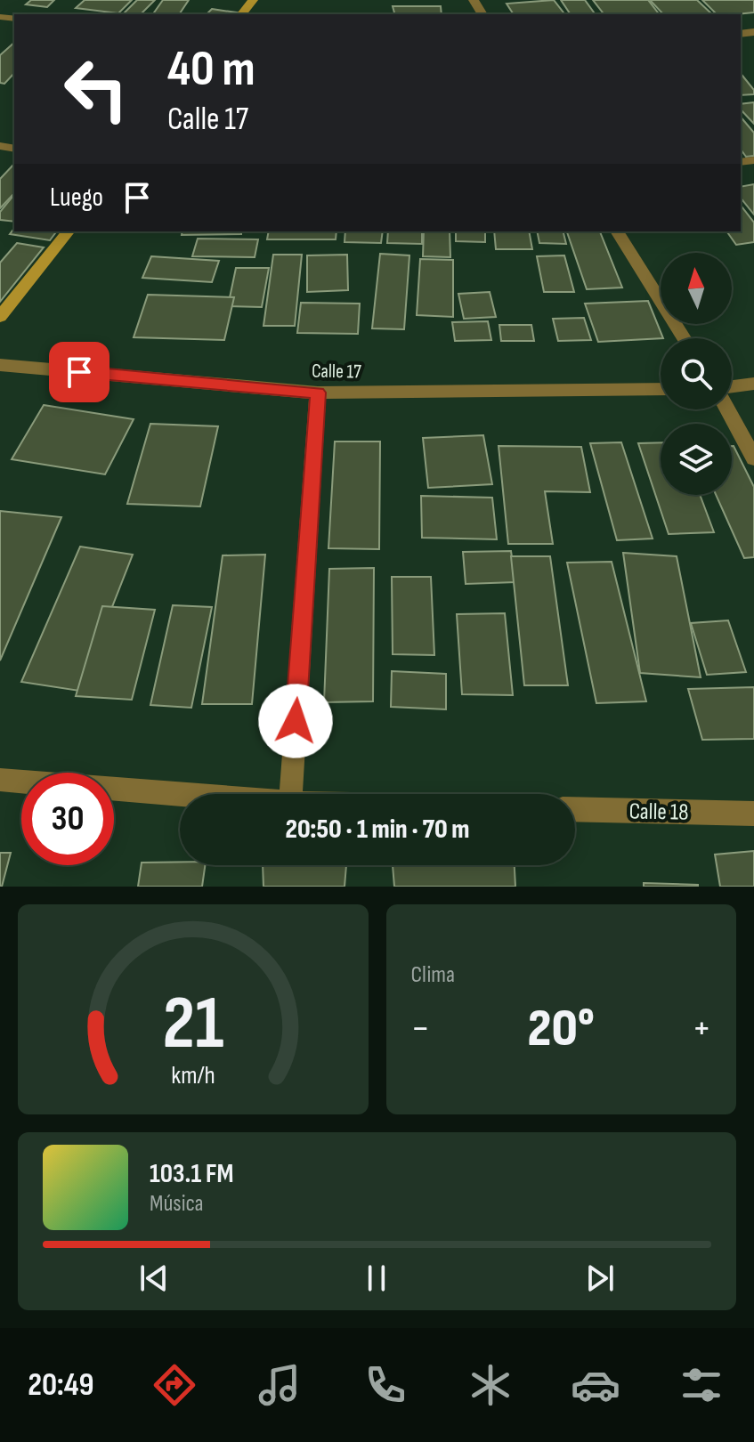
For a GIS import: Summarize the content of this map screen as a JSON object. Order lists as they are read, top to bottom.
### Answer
{
  "streets": {
    "street": ["Calle 17", "Calle 18"]
  },
  "north": "top",
  "page": {
    "turn": ["40 m", "Calle 17"],
    "then": "Luego",
    "limit": "30",
    "trip": "20:50 · 1 min · 70 m",
    "tile": "Clima",
    "heat": ["−", "20°", "+"],
    "song": ["103.1 FM", "Música"],
    "tabs": "20:49",
    "gauge": ["21", "km/h"]
  }
}
